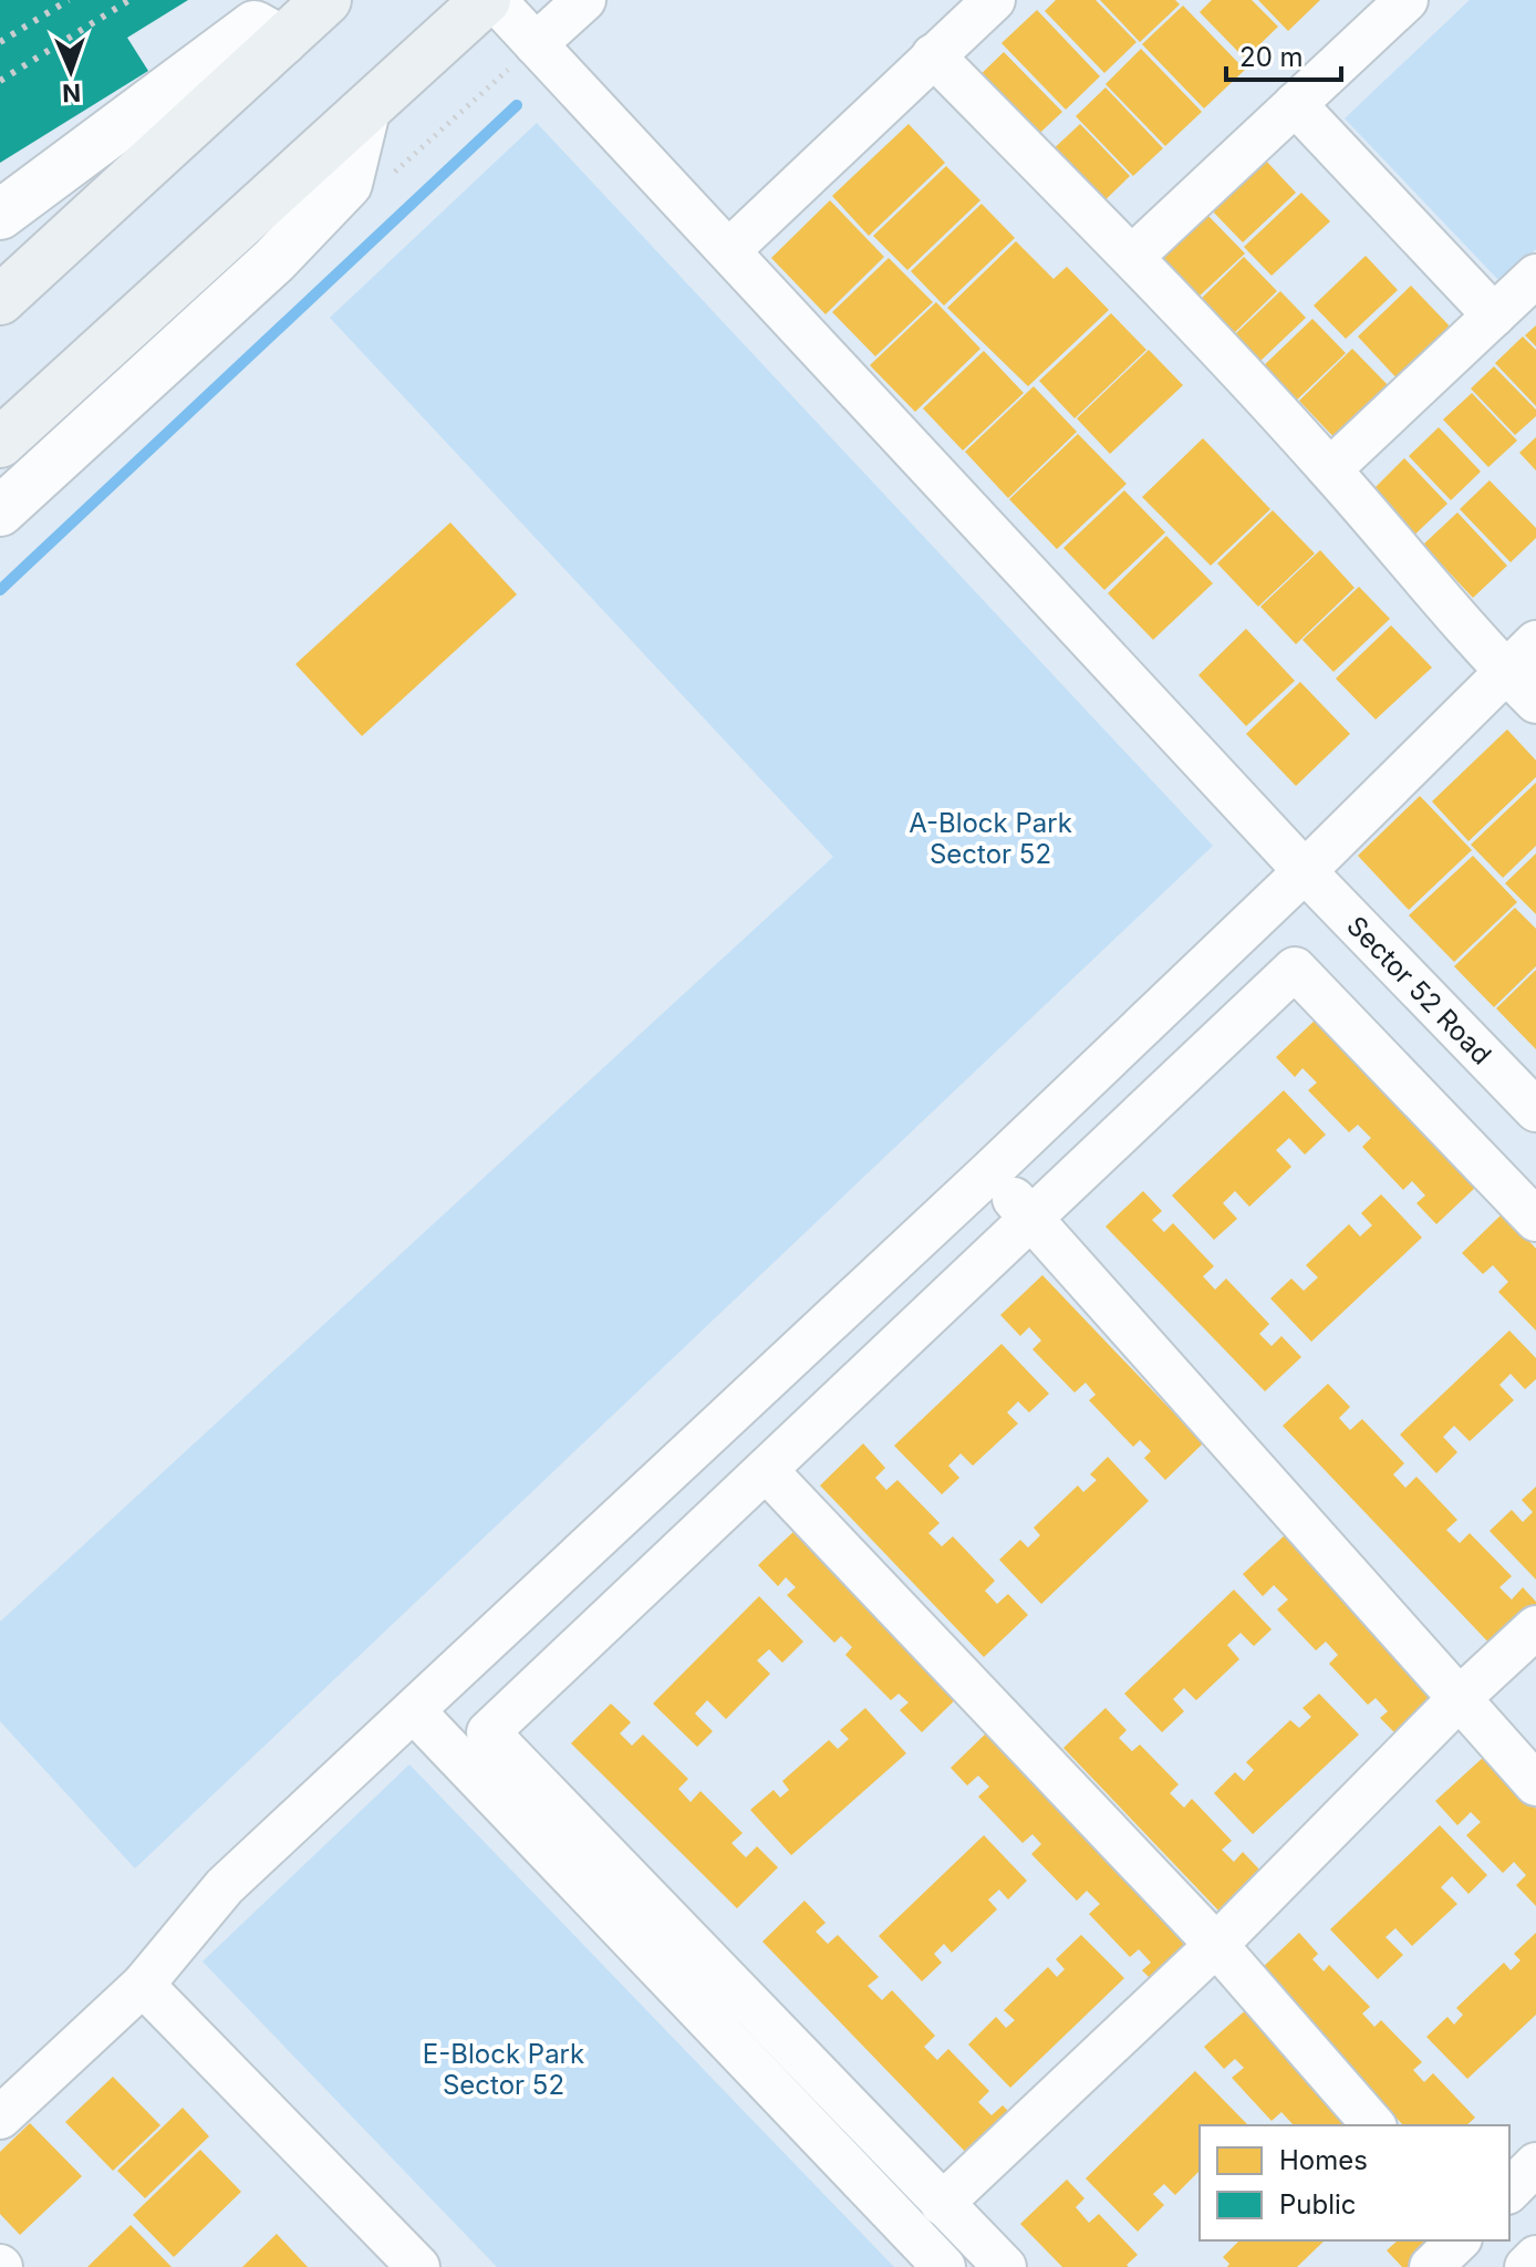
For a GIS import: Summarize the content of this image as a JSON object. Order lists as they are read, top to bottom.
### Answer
{
  "streets": {
    "street": ["Sector 52 Road"]
  },
  "parks": ["A-Block Park Sector 52", "E-Block Park Sector 52"],
  "legend": ["Homes", "Public"],
  "scale_bar": "20 m",
  "north": "bottom"
}
